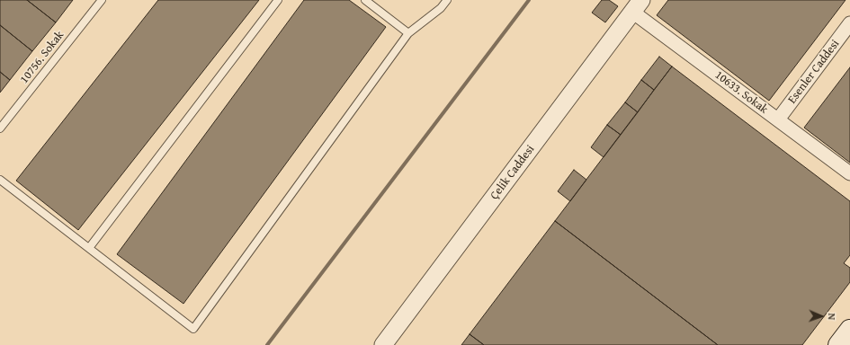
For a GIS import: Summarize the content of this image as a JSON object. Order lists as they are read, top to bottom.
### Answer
{
  "streets": {
    "street": ["Esenler Caddesi", "10633. Sokak", "Çelik Caddesi"],
    "lane": ["10756. Sokak"]
  },
  "crossings": [
    ["Esenler Caddesi", "10633. Sokak"],
    ["10633. Sokak", "Çelik Caddesi"]
  ],
  "north": "right"
}
